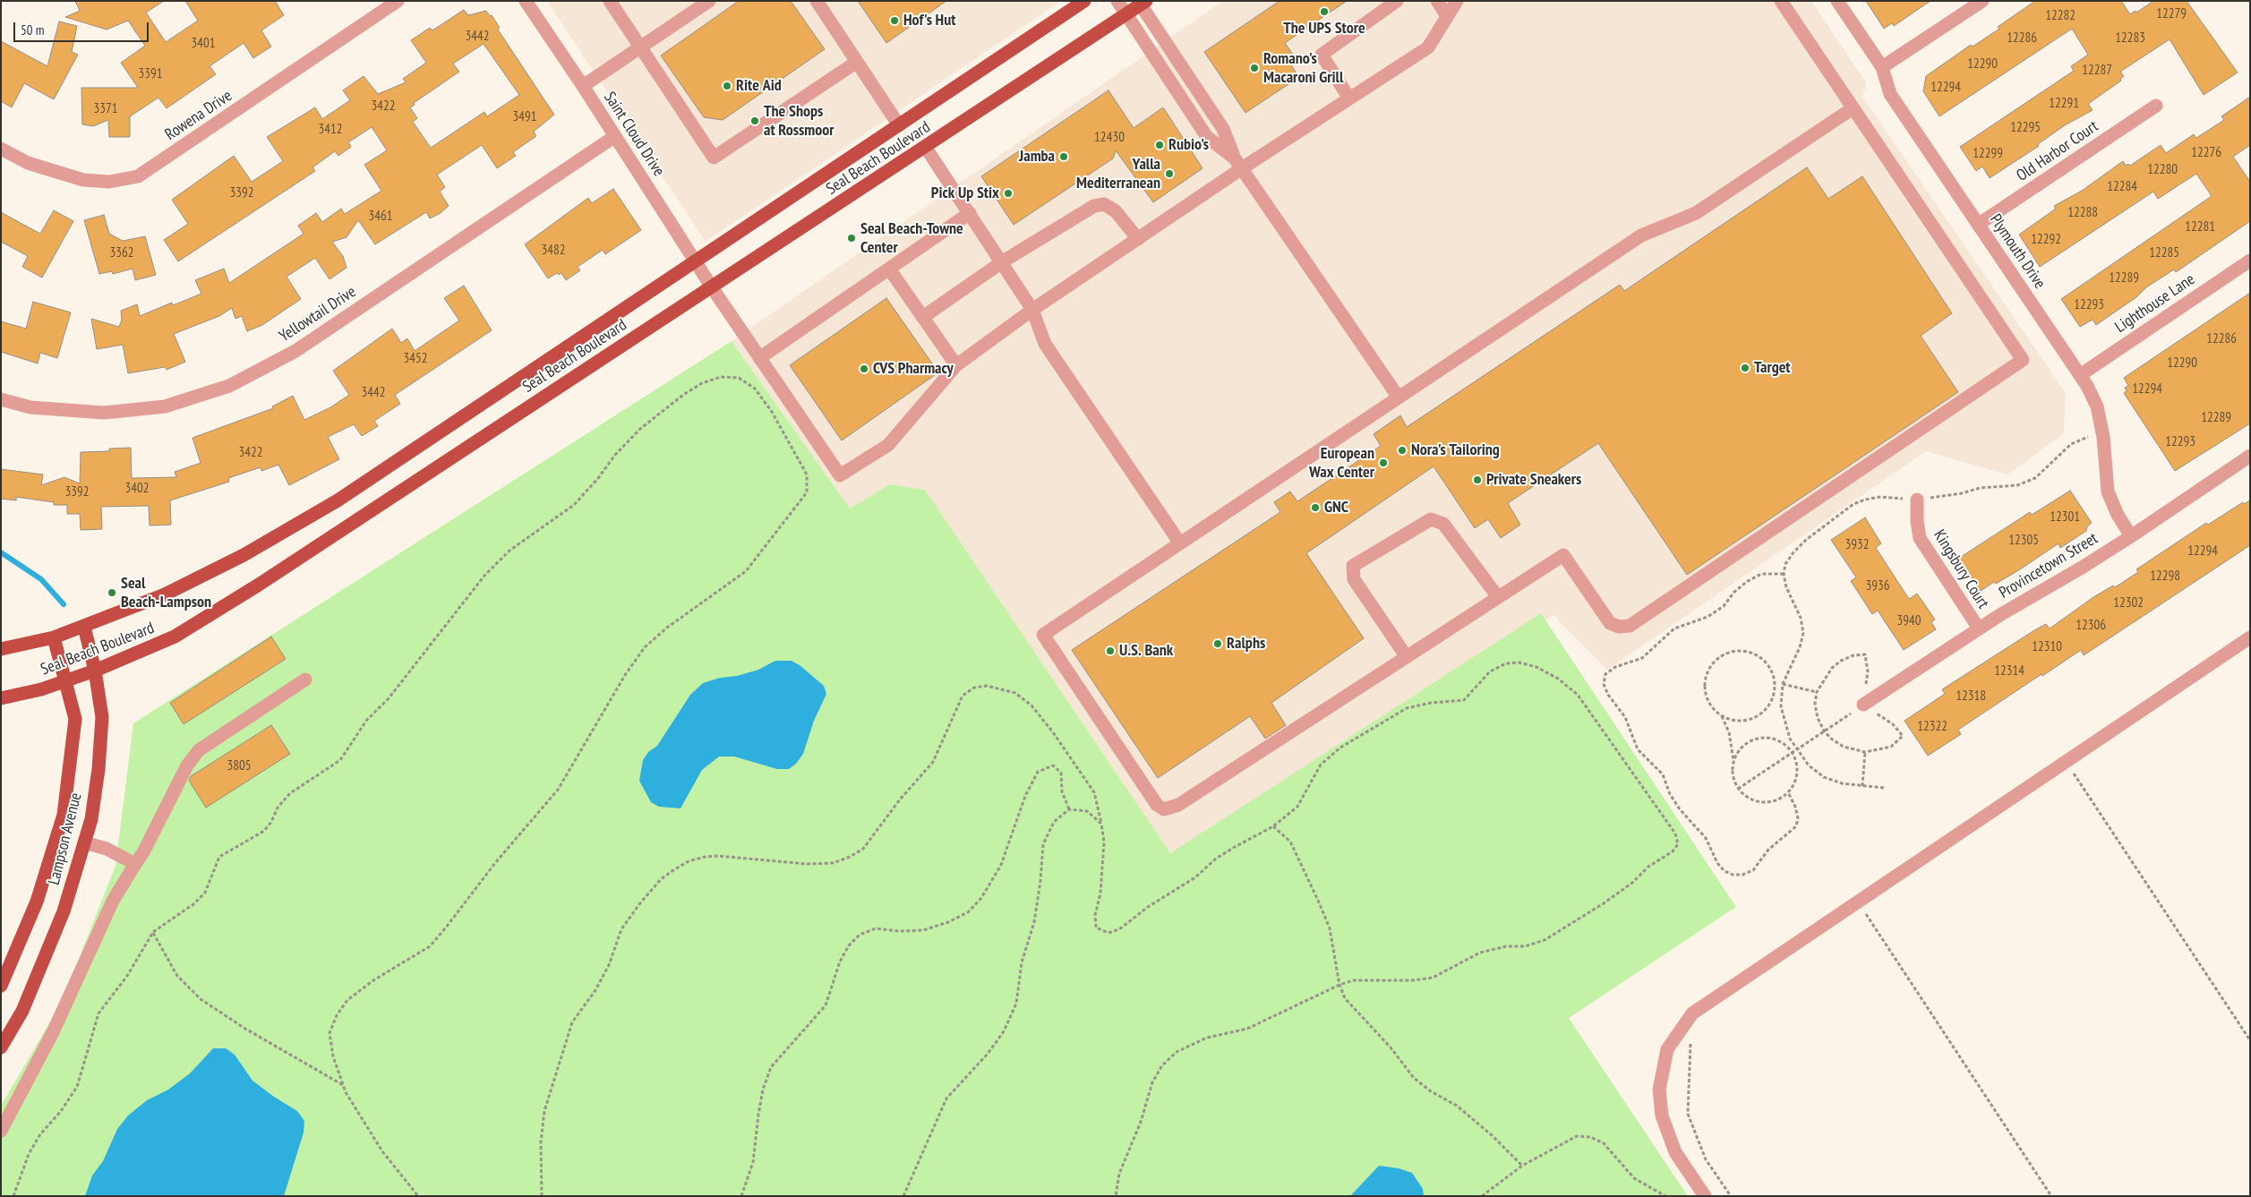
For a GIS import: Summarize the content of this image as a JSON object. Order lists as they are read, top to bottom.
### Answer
{
  "streets": {
    "main road": ["Seal Beach Boulevard", "Lampson Avenue"],
    "street": [
      "Rowena Drive",
      "Saint Cloud Drive",
      "Old Harbor Court",
      "Plymouth Drive",
      "Lighthouse Lane",
      "Yellowtail Drive",
      "Provincetown Street",
      "Kingsbury Court"
    ]
  },
  "crossings": [
    ["Saint Cloud Drive", "Seal Beach Boulevard"],
    ["Saint Cloud Drive", "Yellowtail Drive"],
    ["Old Harbor Court", "Plymouth Drive"],
    ["Seal Beach Boulevard", "Lampson Avenue"],
    ["Plymouth Drive", "Lighthouse Lane"],
    ["Plymouth Drive", "Provincetown Street"],
    ["Provincetown Street", "Kingsbury Court"]
  ],
  "places": [
    "The UPS Store",
    "Hof's Hut",
    "Romano's Macaroni Grill",
    "Rite Aid",
    "The Shops at Rossmoor",
    "Rubio's",
    "Jamba",
    "Yalla Mediterranean",
    "Pick Up Stix",
    "Seal Beach-Towne Center",
    "Target",
    "CVS Pharmacy",
    "Nora's Tailoring",
    "European Wax Center",
    "Private Sneakers",
    "GNC",
    "Seal Beach-Lampson",
    "Ralphs",
    "U.S. Bank"
  ],
  "house_numbers": [
    "12279",
    "12282",
    "3442",
    "12286",
    "12283",
    "3401",
    "12290",
    "12287",
    "3391",
    "12294",
    "12291",
    "3422",
    "3371",
    "3491",
    "12295",
    "3412",
    "12430",
    "12276",
    "12299",
    "12280",
    "12284",
    "3392",
    "12288",
    "3461",
    "12281",
    "12292",
    "3482",
    "3362",
    "12285",
    "12289",
    "12293",
    "12286",
    "3452",
    "12290",
    "12294",
    "3442",
    "12289",
    "12293",
    "3422",
    "3402",
    "3392",
    "12301",
    "12305",
    "3932",
    "12294",
    "12298",
    "3936",
    "12302",
    "3940",
    "12306",
    "12310",
    "12314",
    "12318",
    "12322",
    "3805"
  ],
  "scale_bar": "50 m"
}
